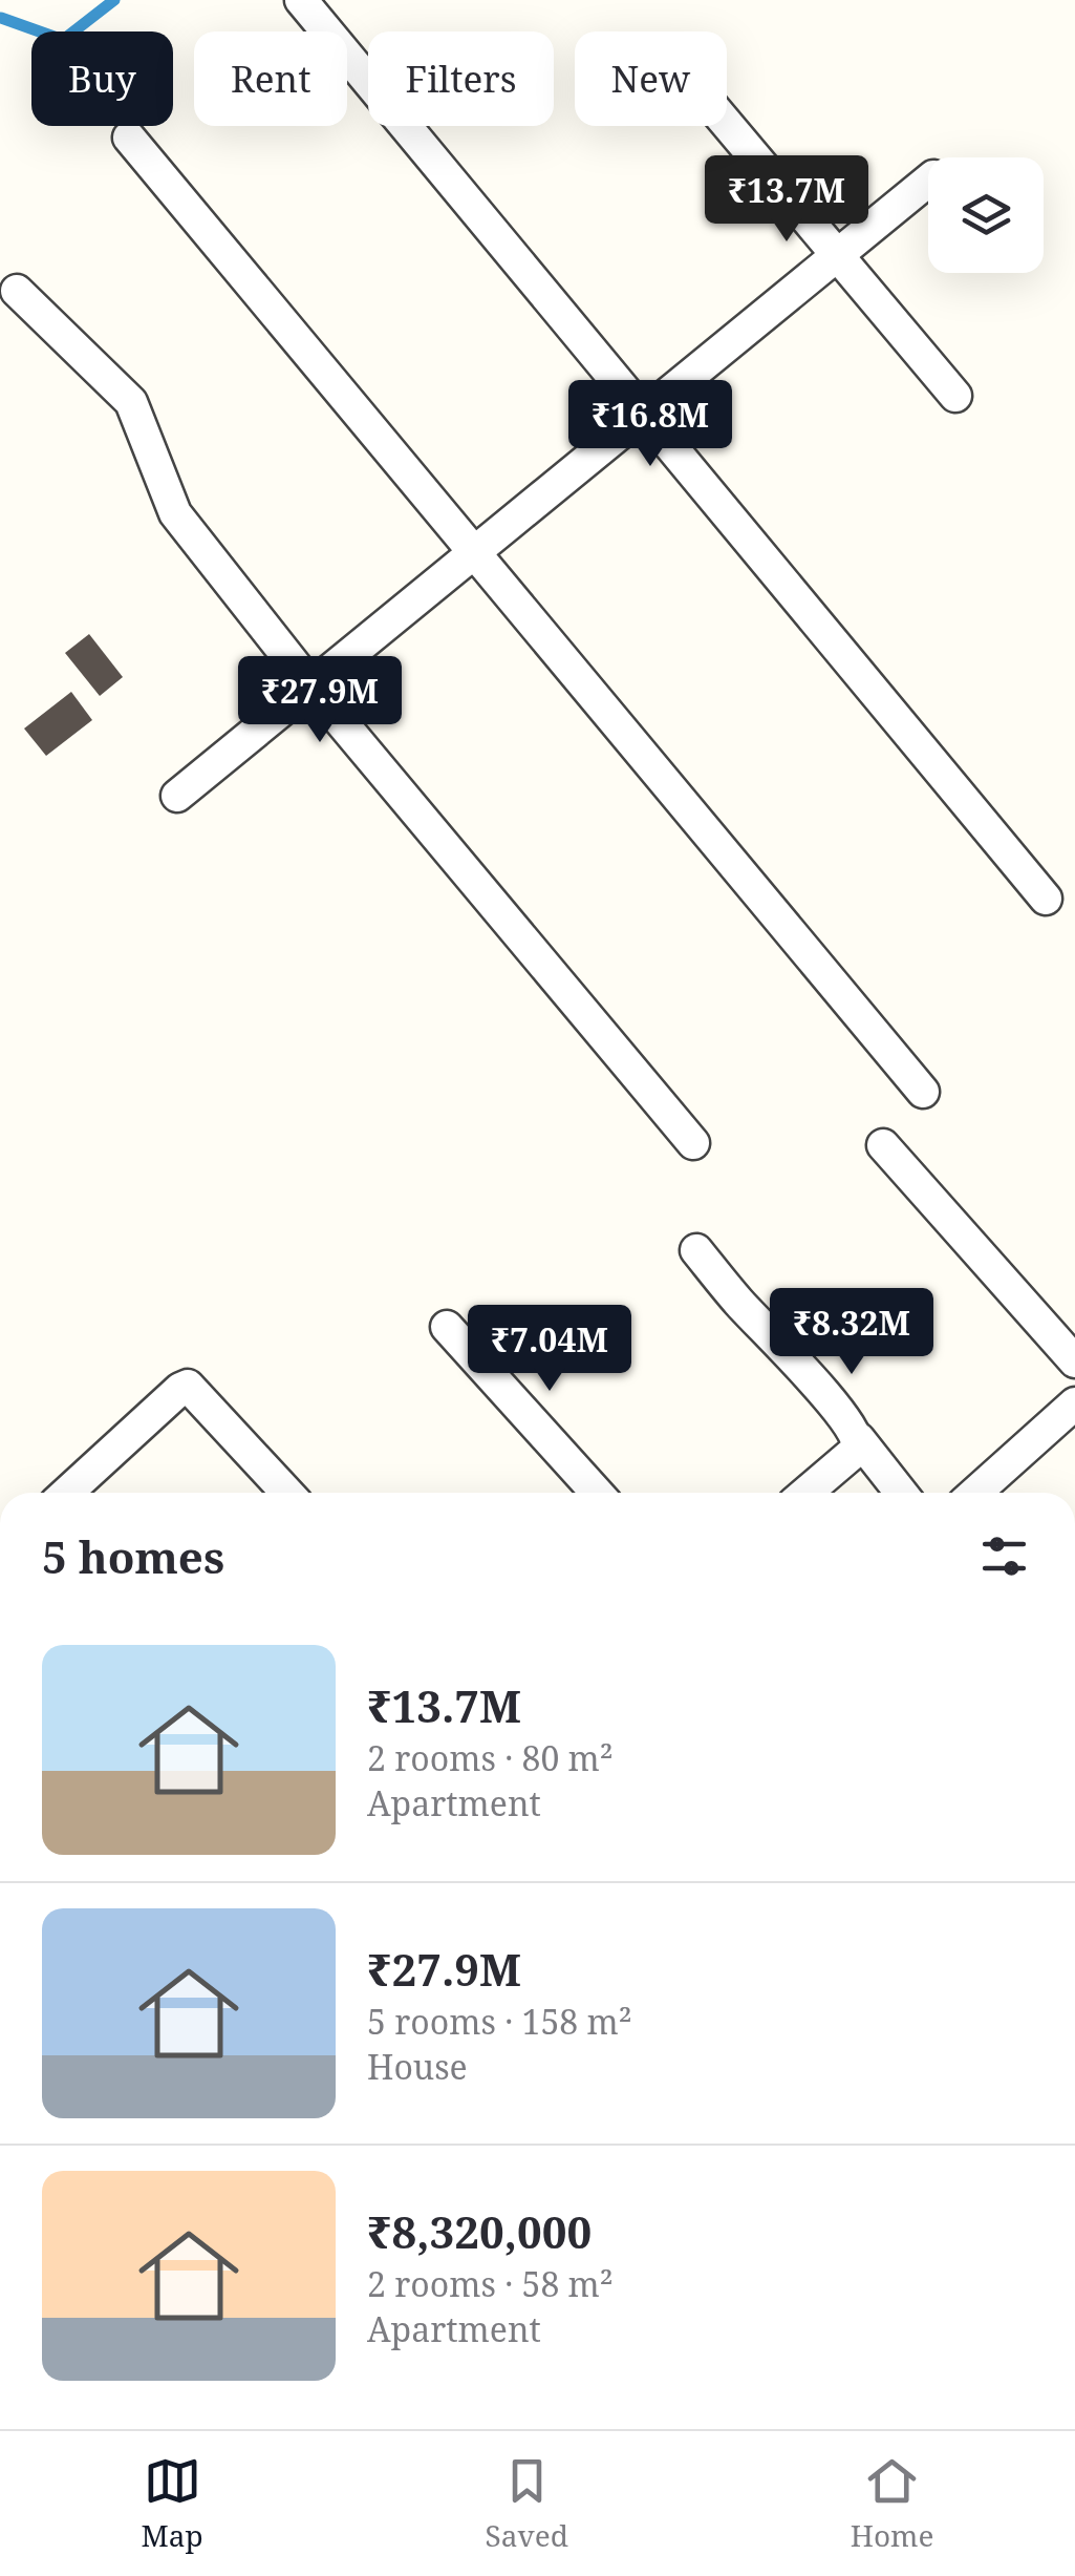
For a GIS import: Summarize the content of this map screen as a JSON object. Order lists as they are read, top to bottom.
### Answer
{
  "page": {
    "chip": [
      "Buy",
      "Rent",
      "Filters",
      "New"
    ],
    "price": [
      "₹13.7M",
      "₹16.8M",
      "₹27.9M",
      "₹8.32M",
      "₹7.04M"
    ],
    "heading": "5 homes",
    "list": [
      {
        "name": "₹13.7M",
        "note": "2 rooms · 80 m² · Apartment"
      },
      {
        "name": "₹27.9M",
        "note": "5 rooms · 158 m² · House"
      },
      {
        "name": "₹8,320,000",
        "note": "2 rooms · 58 m² · Apartment"
      }
    ],
    "tabs": ["Map", "Saved", "Home"]
  }
}
